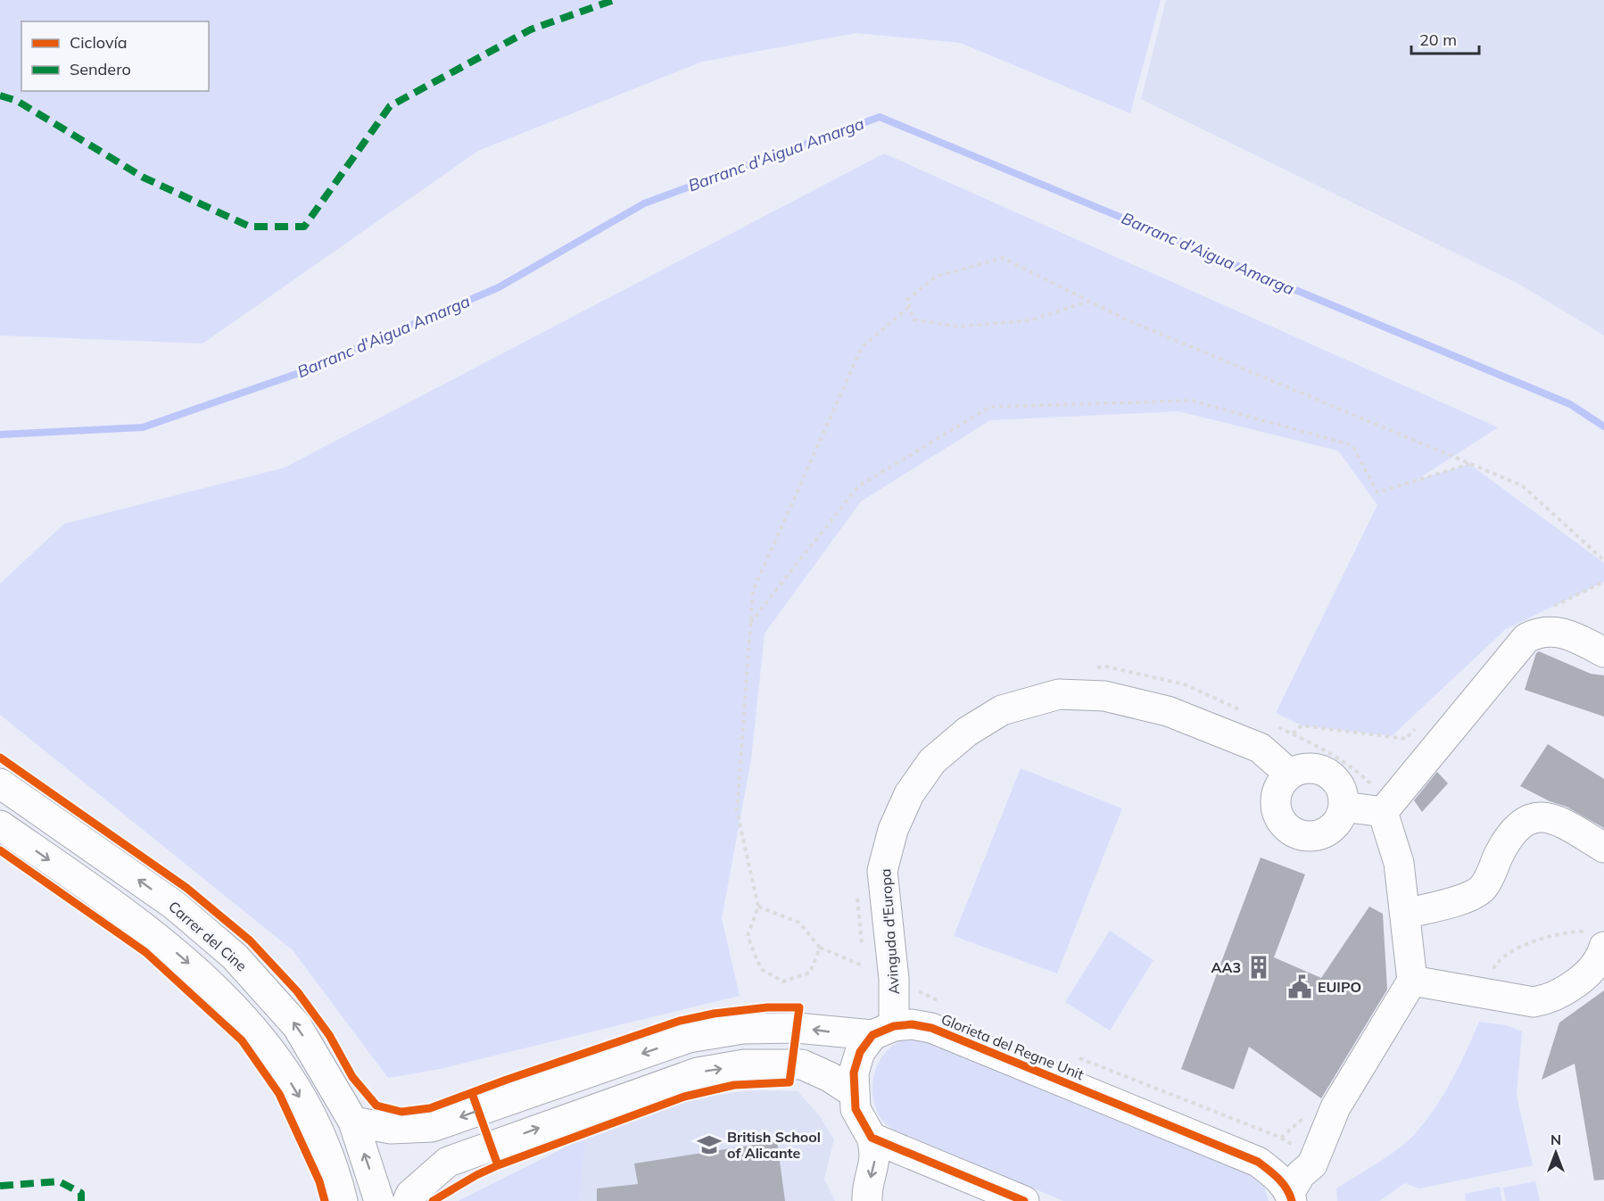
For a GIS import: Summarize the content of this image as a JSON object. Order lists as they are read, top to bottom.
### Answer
{
  "streets": {
    "street": ["Avinguda d'Europa", "Carrer del Cine", "Glorieta del Regne Unit"]
  },
  "crossings": [
    ["Avinguda d'Europa", "Glorieta del Regne Unit"],
    ["Carrer del Cine", "Glorieta del Regne Unit"]
  ],
  "water": ["Barranc d'Aigua Amarga"],
  "places": {
    "building": ["AA3"],
    "public building": ["EUIPO"],
    "school or university": ["British School of Alicante"]
  },
  "legend": ["Ciclovía", "Sendero"],
  "scale_bar": "20 m",
  "north": "top"
}
